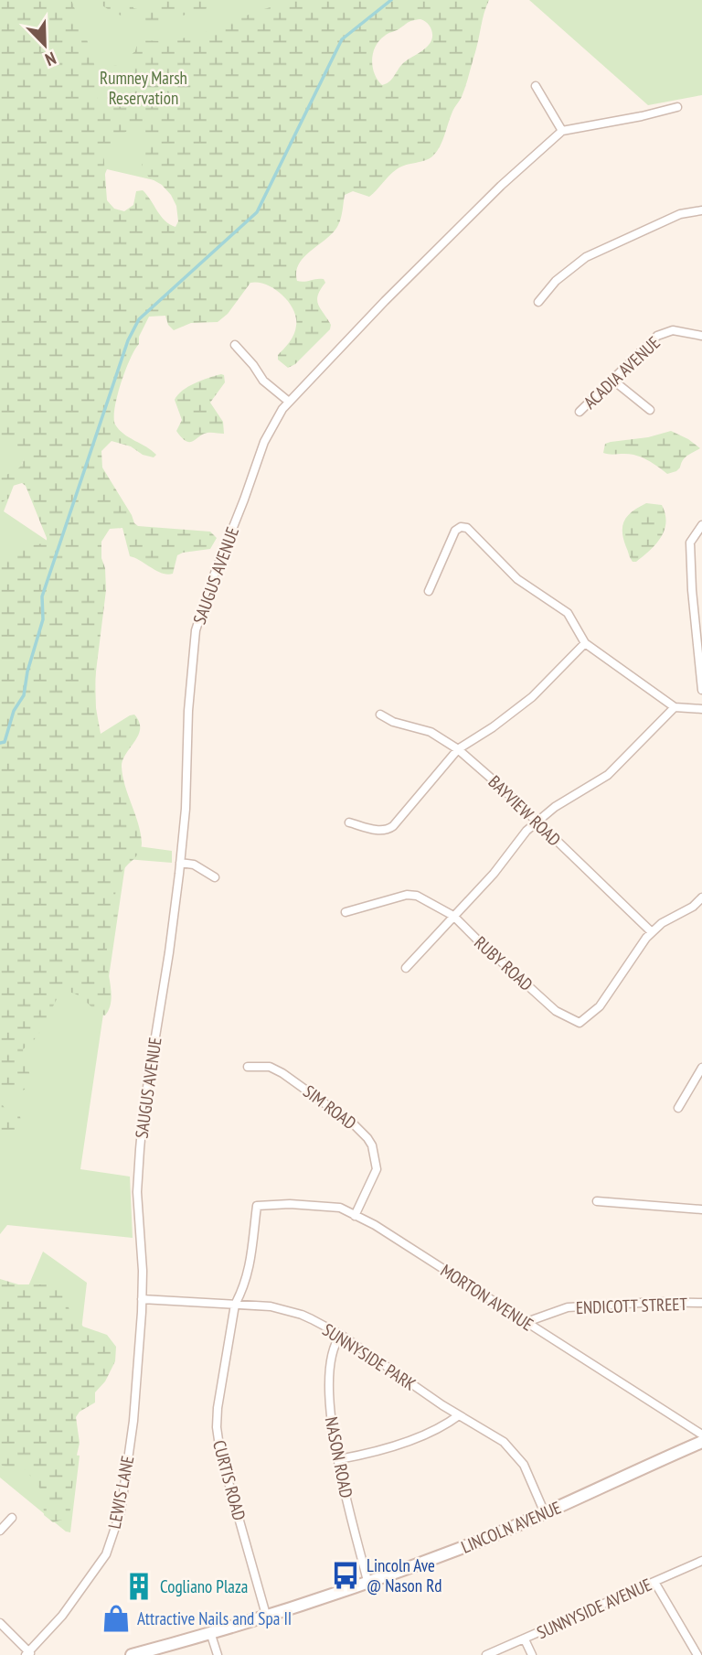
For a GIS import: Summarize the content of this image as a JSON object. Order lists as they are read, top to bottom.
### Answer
{
  "streets": {
    "main road": ["LINCOLN AVENUE"],
    "street": [
      "ACADIA AVENUE",
      "SAUGUS AVENUE",
      "BAYVIEW ROAD",
      "RUBY ROAD",
      "SIM ROAD",
      "MORTON AVENUE",
      "ENDICOTT STREET",
      "SUNNYSIDE PARK",
      "NASON ROAD",
      "CURTIS ROAD",
      "LEWIS LANE",
      "SUNNYSIDE AVENUE"
    ]
  },
  "crossings": [
    ["SAUGUS AVENUE", "SUNNYSIDE PARK"],
    ["SAUGUS AVENUE", "LEWIS LANE"],
    ["BAYVIEW ROAD", "RUBY ROAD"],
    ["SIM ROAD", "MORTON AVENUE"],
    ["MORTON AVENUE", "ENDICOTT STREET"],
    ["MORTON AVENUE", "CURTIS ROAD"],
    ["SUNNYSIDE PARK", "NASON ROAD"],
    ["SUNNYSIDE PARK", "CURTIS ROAD"],
    ["SUNNYSIDE PARK", "LEWIS LANE"],
    ["SUNNYSIDE PARK", "LINCOLN AVENUE"],
    ["NASON ROAD", "LINCOLN AVENUE"],
    ["CURTIS ROAD", "LINCOLN AVENUE"]
  ],
  "parks": ["Rumney Marsh Reservation"],
  "places": {
    "bus stop": ["Lincoln Ave @ Nason Rd"],
    "building": ["Cogliano Plaza"],
    "shop": ["Attractive Nails and Spa II"]
  },
  "north": "bottom right"
}
